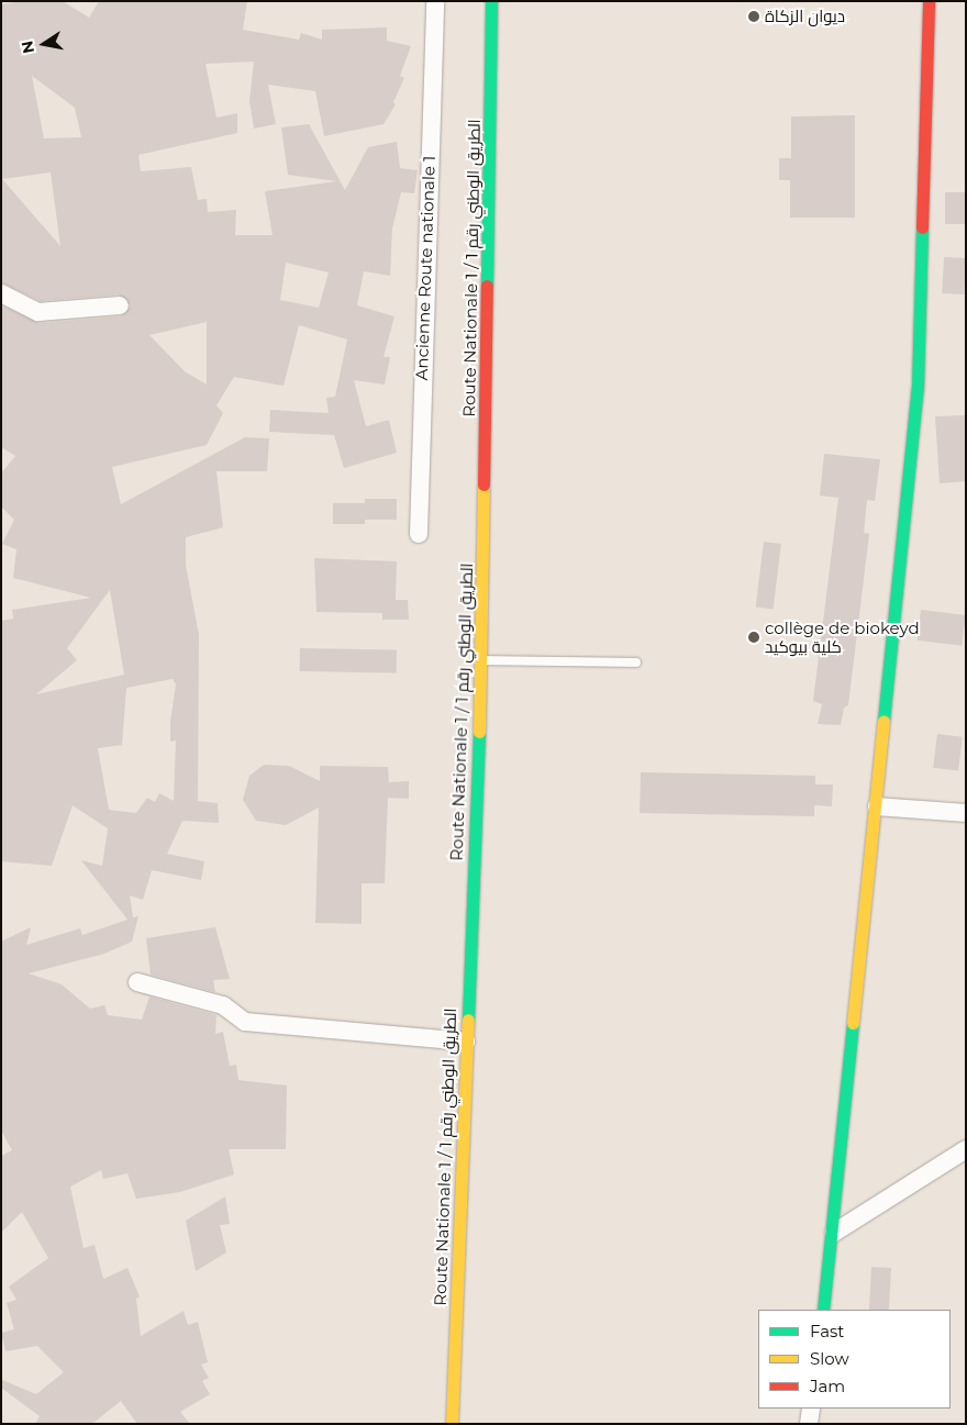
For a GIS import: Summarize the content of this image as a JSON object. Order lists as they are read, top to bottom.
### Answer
{
  "streets": {
    "main road": ["Route Nationale 1 / الطريق الوطني رقم 1"],
    "street": ["Ancienne Route nationale 1"]
  },
  "places": ["ديوان الزكاة", "collège de biokeyd كلية بيوكيد"],
  "legend": ["Fast", "Slow", "Jam"],
  "north": "left"
}
